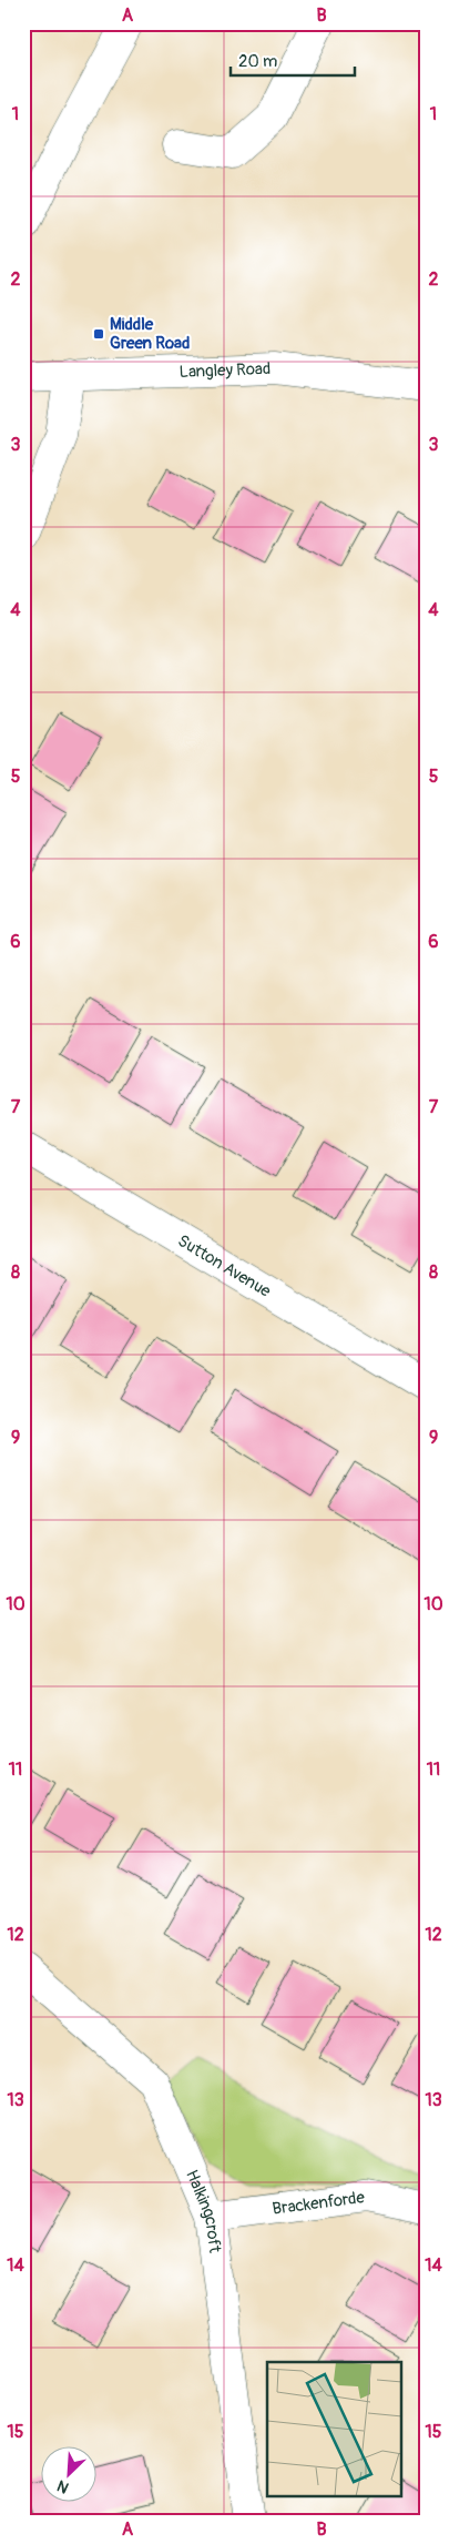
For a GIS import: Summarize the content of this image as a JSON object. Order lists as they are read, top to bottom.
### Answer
{
  "streets": {
    "street": [
      "Langley Road",
      "Sutton Avenue",
      "Brackenforde",
      "Halkingcroft"
    ]
  },
  "crossings": [
    ["Brackenforde", "Halkingcroft"]
  ],
  "places": {
    "transit": ["Middle Green Road"]
  },
  "scale_bar": "20 m",
  "north": "bottom left",
  "grid": {
    "columns": ["A", "B"],
    "rows": [
      "1",
      "2",
      "3",
      "4",
      "5",
      "6",
      "7",
      "8",
      "9",
      "10",
      "11",
      "12",
      "13",
      "14",
      "15"
    ]
  }
}
